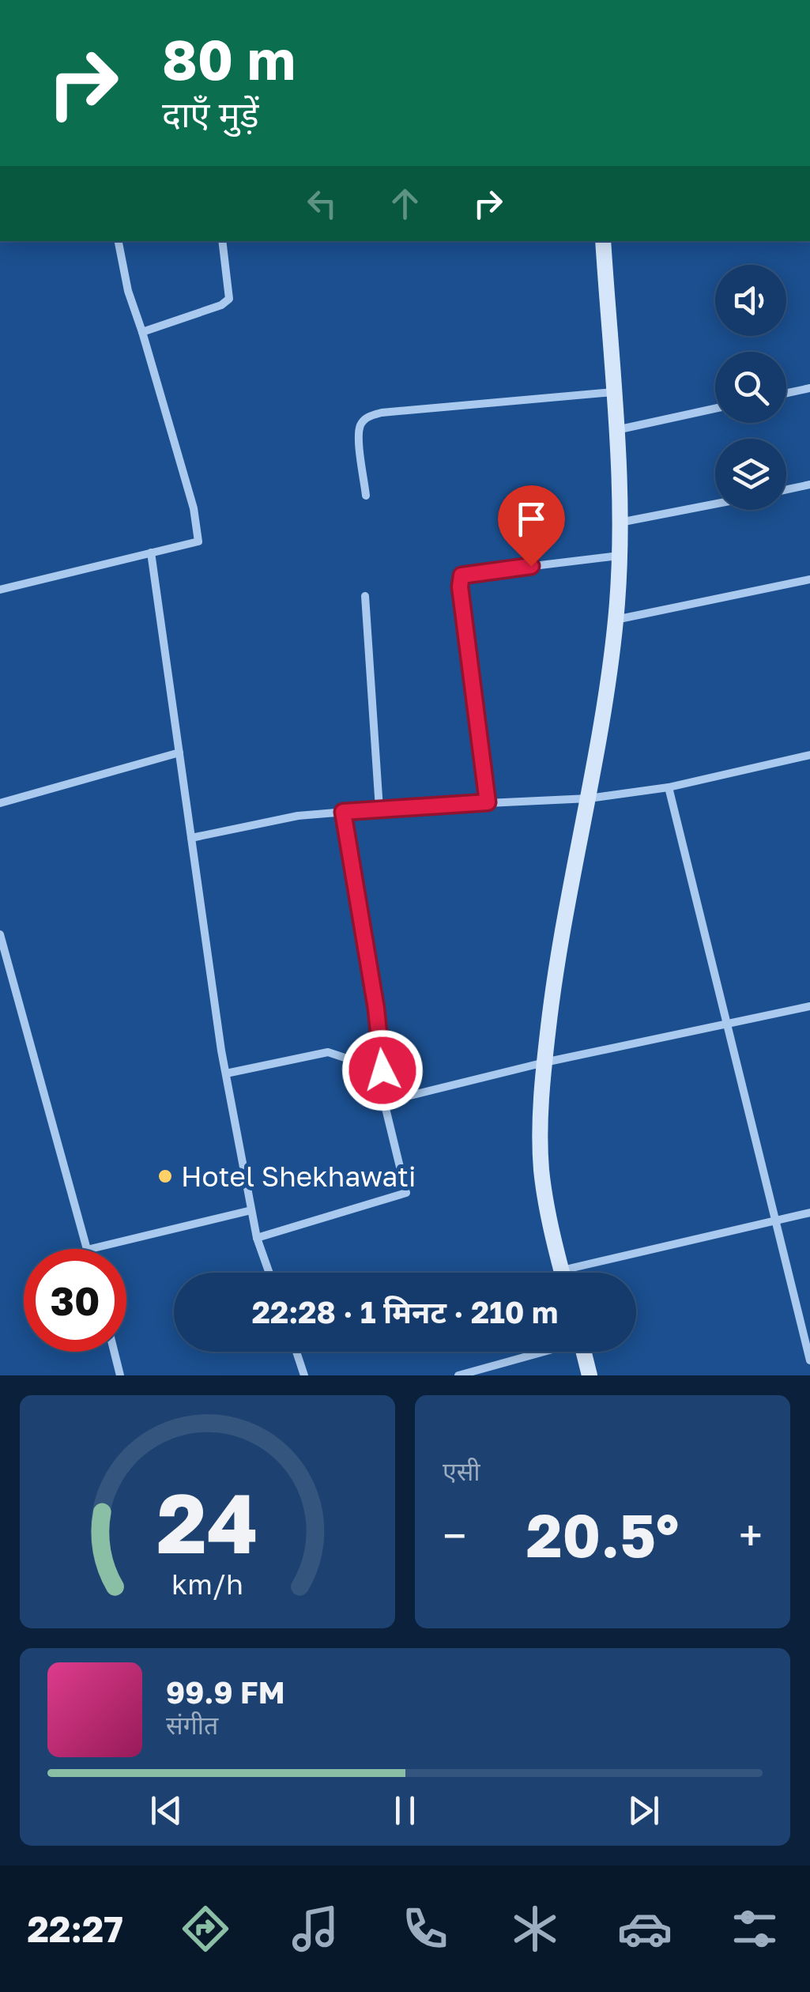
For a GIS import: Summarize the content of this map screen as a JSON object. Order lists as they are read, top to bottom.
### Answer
{
  "places": ["Hotel Shekhawati"],
  "page": {
    "turn": ["80 m", "दाएँ मुड़ें"],
    "limit": "30",
    "trip": "22:28 · 1 मिनट · 210 m",
    "tile": "एसी",
    "heat": ["−", "20.5°", "+"],
    "song": ["99.9 FM", "संगीत"],
    "tabs": "22:27",
    "gauge": ["24", "km/h"]
  }
}
